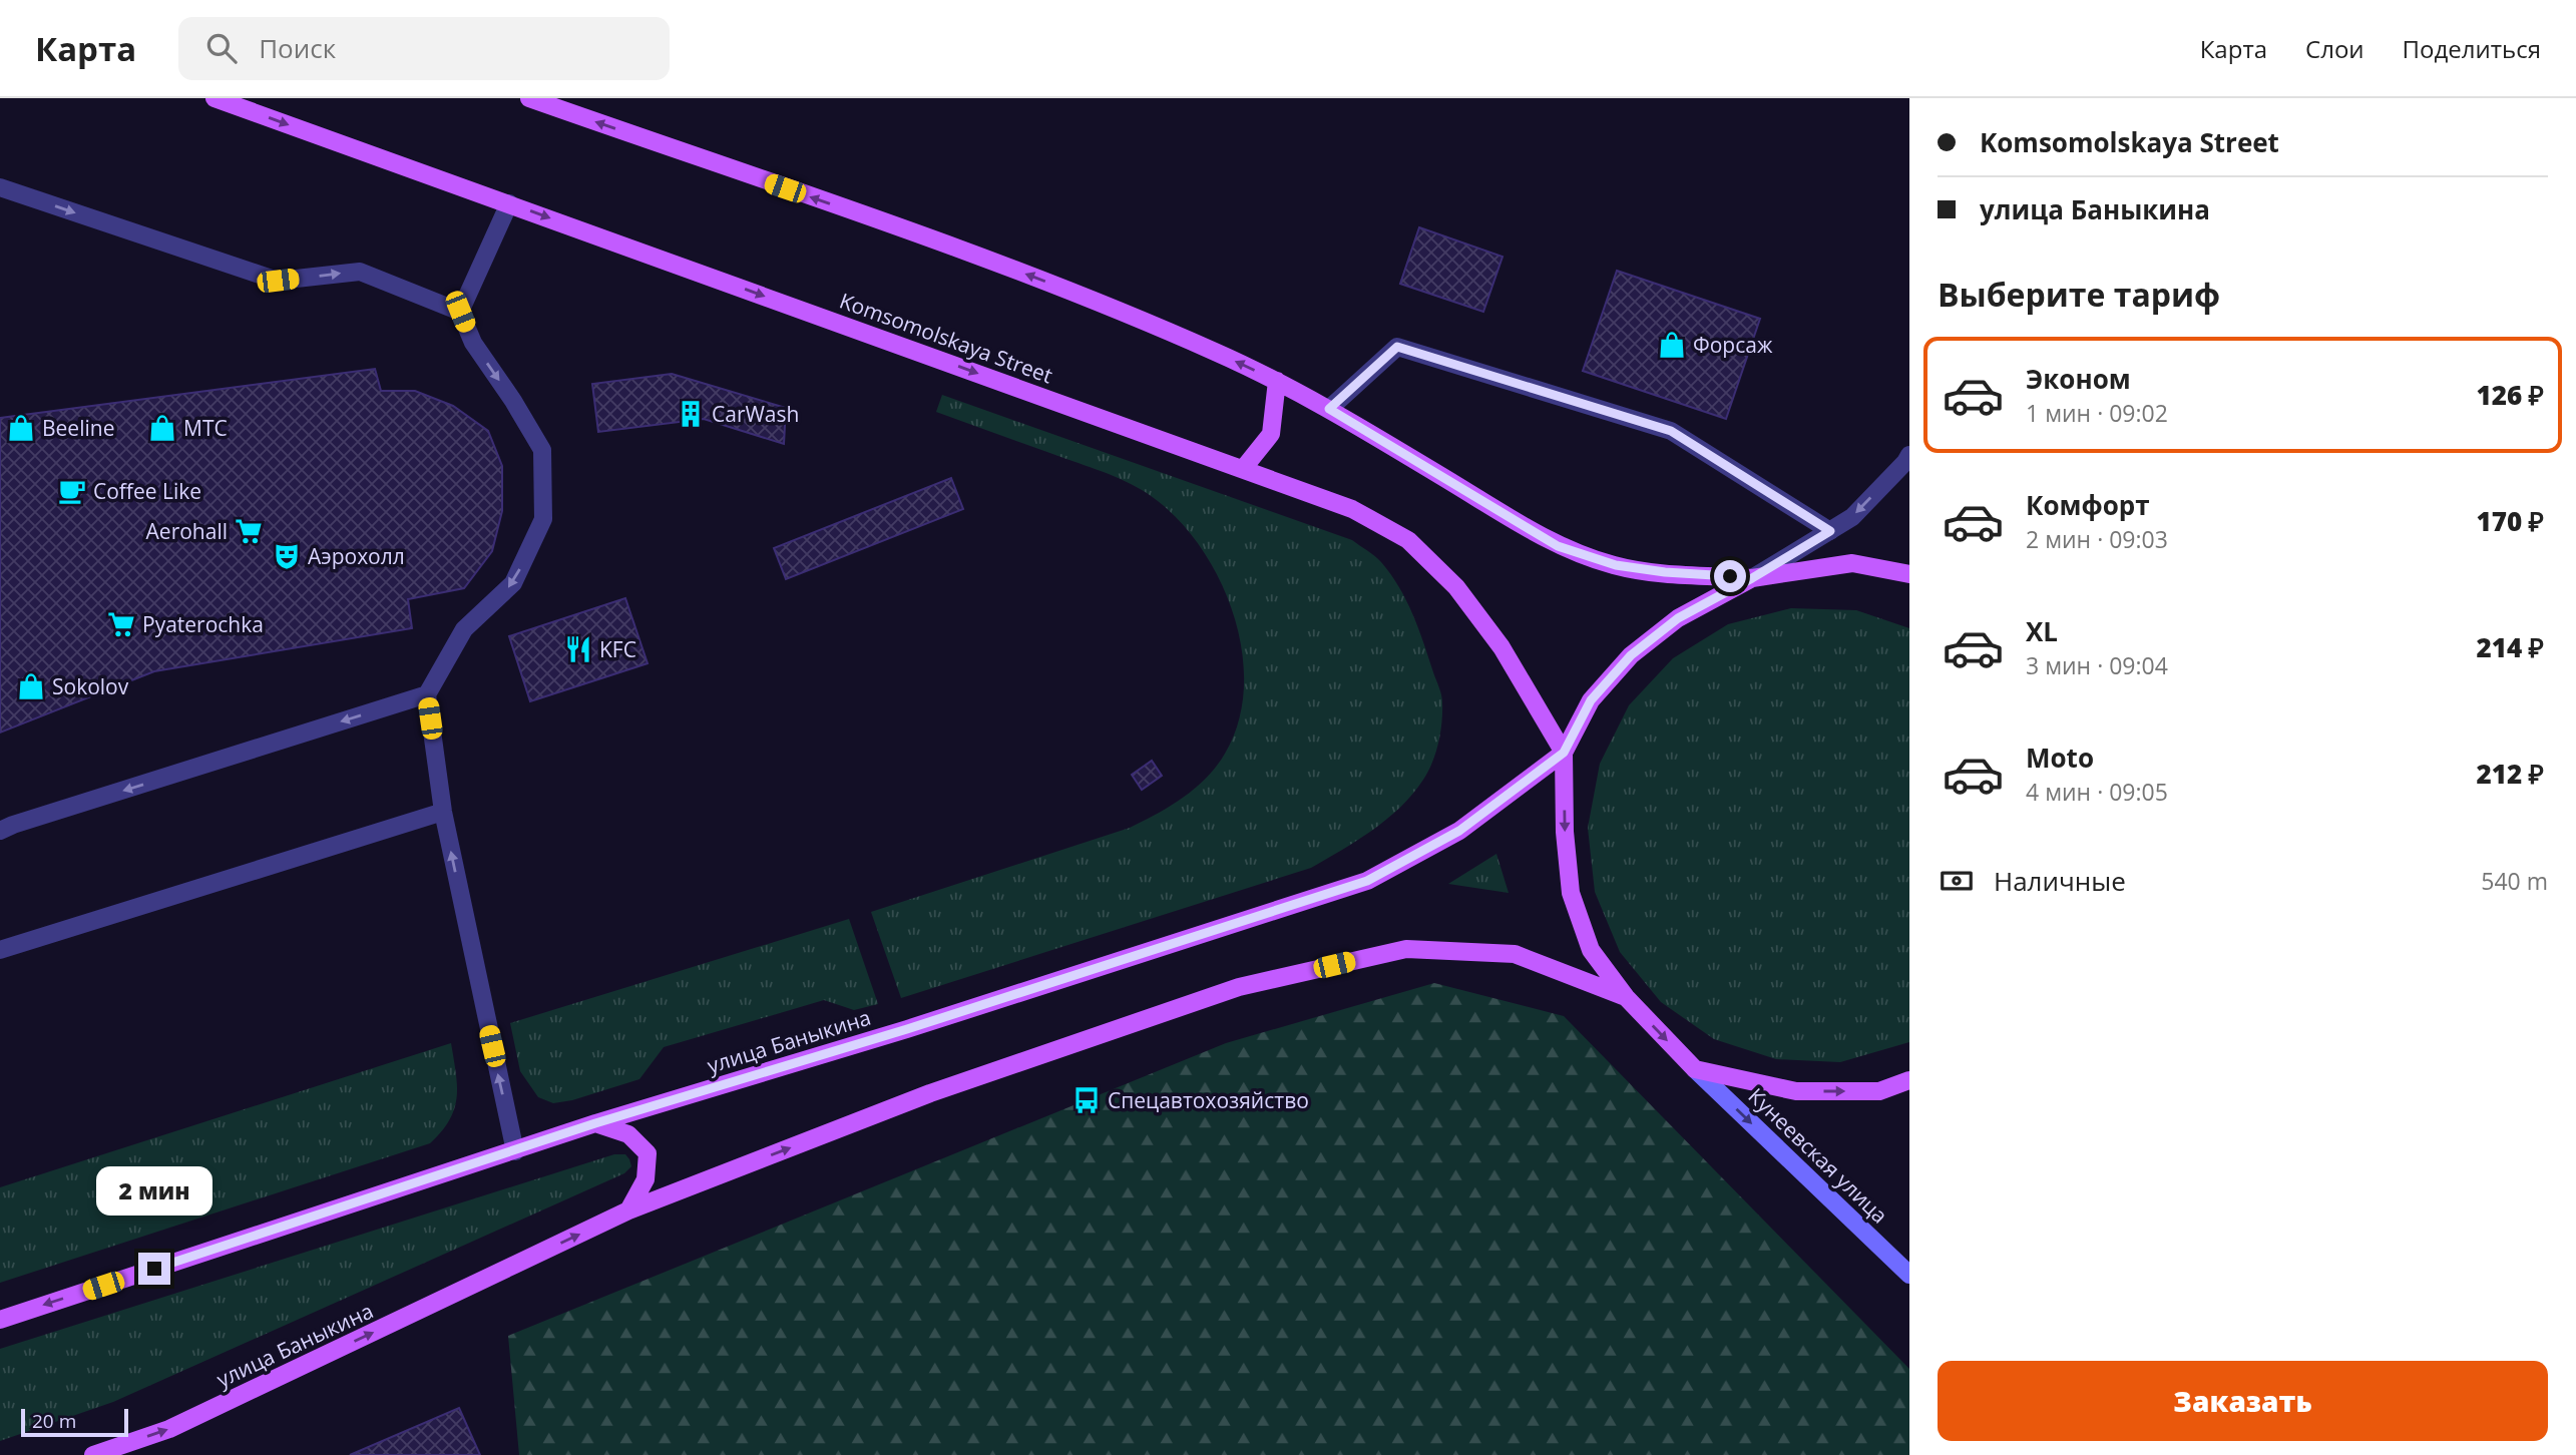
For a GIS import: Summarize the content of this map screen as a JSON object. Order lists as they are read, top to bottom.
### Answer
{
  "streets": {
    "main road": ["Komsomolskaya Street", "улица Баныкина", "Кунеевская улица"]
  },
  "crossings": [
    ["Komsomolskaya Street", "улица Баныкина"]
  ],
  "one_way": ["Кунеевская улица"],
  "places": {
    "shop": [
      "Форсаж",
      "Beeline",
      "МТС",
      "Sokolov"
    ],
    "building": ["CarWash"],
    "cafe": ["Coffee Like"],
    "supermarket": ["Aerohall", "Pyaterochka"],
    "theatre": ["Аэрохолл"],
    "restaurant": ["KFC"],
    "bus stop": ["Спецавтохозяйство"]
  },
  "scale_bar": "20 m",
  "page": {
    "header": "Карта",
    "search": "Поиск",
    "nav": ["Карта", "Слои", "Поделиться"],
    "banner": ["Komsomolskaya Street", "улица Баныкина"],
    "heading": "Выберите тариф",
    "list": [
      {
        "name": "Эконом",
        "note": "1 мин · 09:02",
        "value": "126 ₽"
      },
      {
        "name": "Комфорт",
        "note": "2 мин · 09:03",
        "value": "170 ₽"
      },
      {
        "name": "XL",
        "note": "3 мин · 09:04",
        "value": "214 ₽"
      },
      {
        "name": "Moto",
        "note": "4 мин · 09:05",
        "value": "212 ₽"
      }
    ],
    "pay": ["Наличные", "540 m"],
    "bubble": "2 мин",
    "buttons": "Заказать",
    "scale": "20 m"
  }
}
